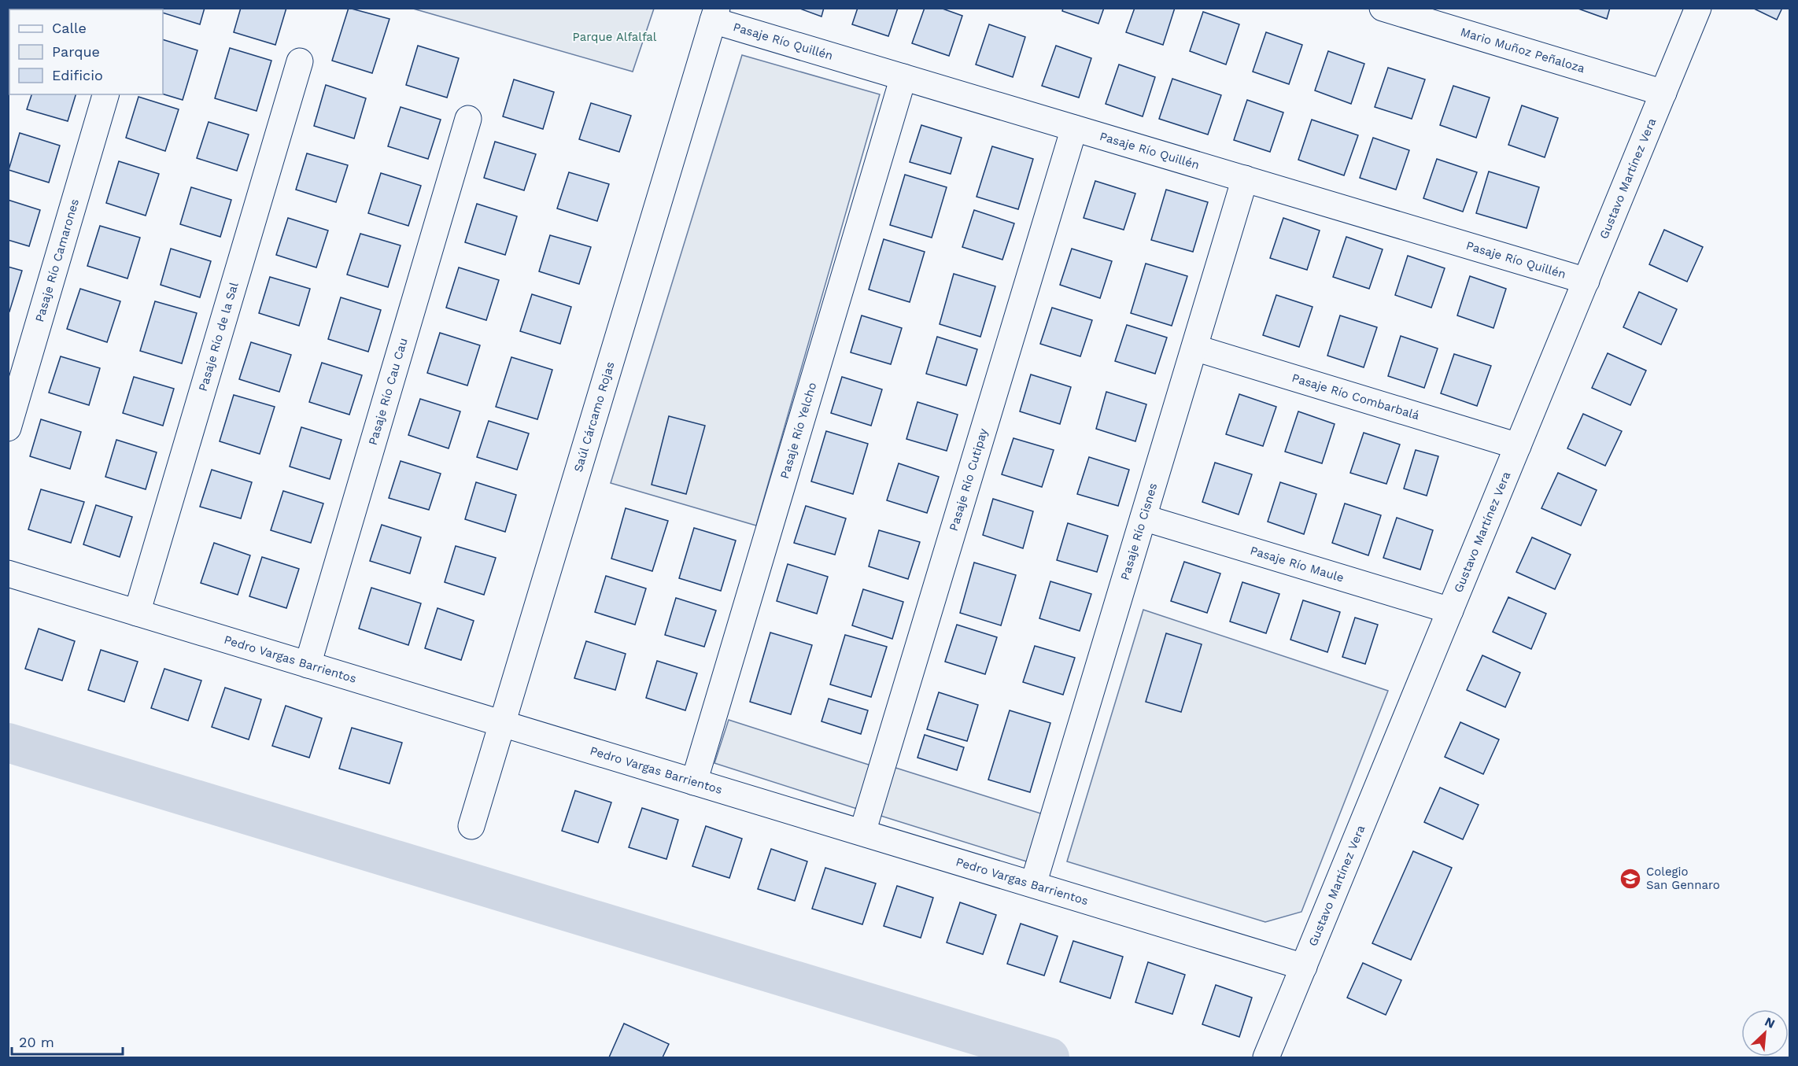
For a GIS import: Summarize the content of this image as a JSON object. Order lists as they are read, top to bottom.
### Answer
{
  "streets": {
    "street": [
      "Pasaje Río Quillén",
      "Mario Muñoz Peñaloza",
      "Gustavo Martínez Vera",
      "Pasaje Río Camarones",
      "Pasaje Río de la Sal",
      "Pasaje Río Cau Cau",
      "Pasaje Río Combarbalá",
      "Saúl Cárcamo Rojas",
      "Pasaje Río Yelcho",
      "Pasaje Río Cutipay",
      "Pasaje Río Cisnes",
      "Pasaje Río Maule",
      "Pedro Vargas Barrientos"
    ]
  },
  "crossings": [
    ["Pasaje Río Quillén", "Gustavo Martínez Vera"],
    ["Pasaje Río Quillén", "Saúl Cárcamo Rojas"],
    ["Pasaje Río Quillén", "Pasaje Río Yelcho"],
    ["Pasaje Río Quillén", "Pasaje Río Cutipay"],
    ["Pasaje Río Quillén", "Pasaje Río Cisnes"],
    ["Mario Muñoz Peñaloza", "Gustavo Martínez Vera"],
    ["Gustavo Martínez Vera", "Pasaje Río Combarbalá"],
    ["Gustavo Martínez Vera", "Pasaje Río Maule"],
    ["Gustavo Martínez Vera", "Pedro Vargas Barrientos"],
    ["Pasaje Río de la Sal", "Pedro Vargas Barrientos"],
    ["Pasaje Río Cau Cau", "Pedro Vargas Barrientos"],
    ["Pasaje Río Combarbalá", "Pasaje Río Cisnes"],
    ["Saúl Cárcamo Rojas", "Pedro Vargas Barrientos"],
    ["Pasaje Río Yelcho", "Pedro Vargas Barrientos"],
    ["Pasaje Río Cutipay", "Pedro Vargas Barrientos"],
    ["Pasaje Río Cisnes", "Pasaje Río Maule"],
    ["Pasaje Río Cisnes", "Pedro Vargas Barrientos"]
  ],
  "parks": ["Parque Alfalfal"],
  "places": {
    "school or university": ["Colegio San Gennaro"]
  },
  "legend": ["Calle", "Parque", "Edificio"],
  "scale_bar": "20 m",
  "north": "top right"
}
